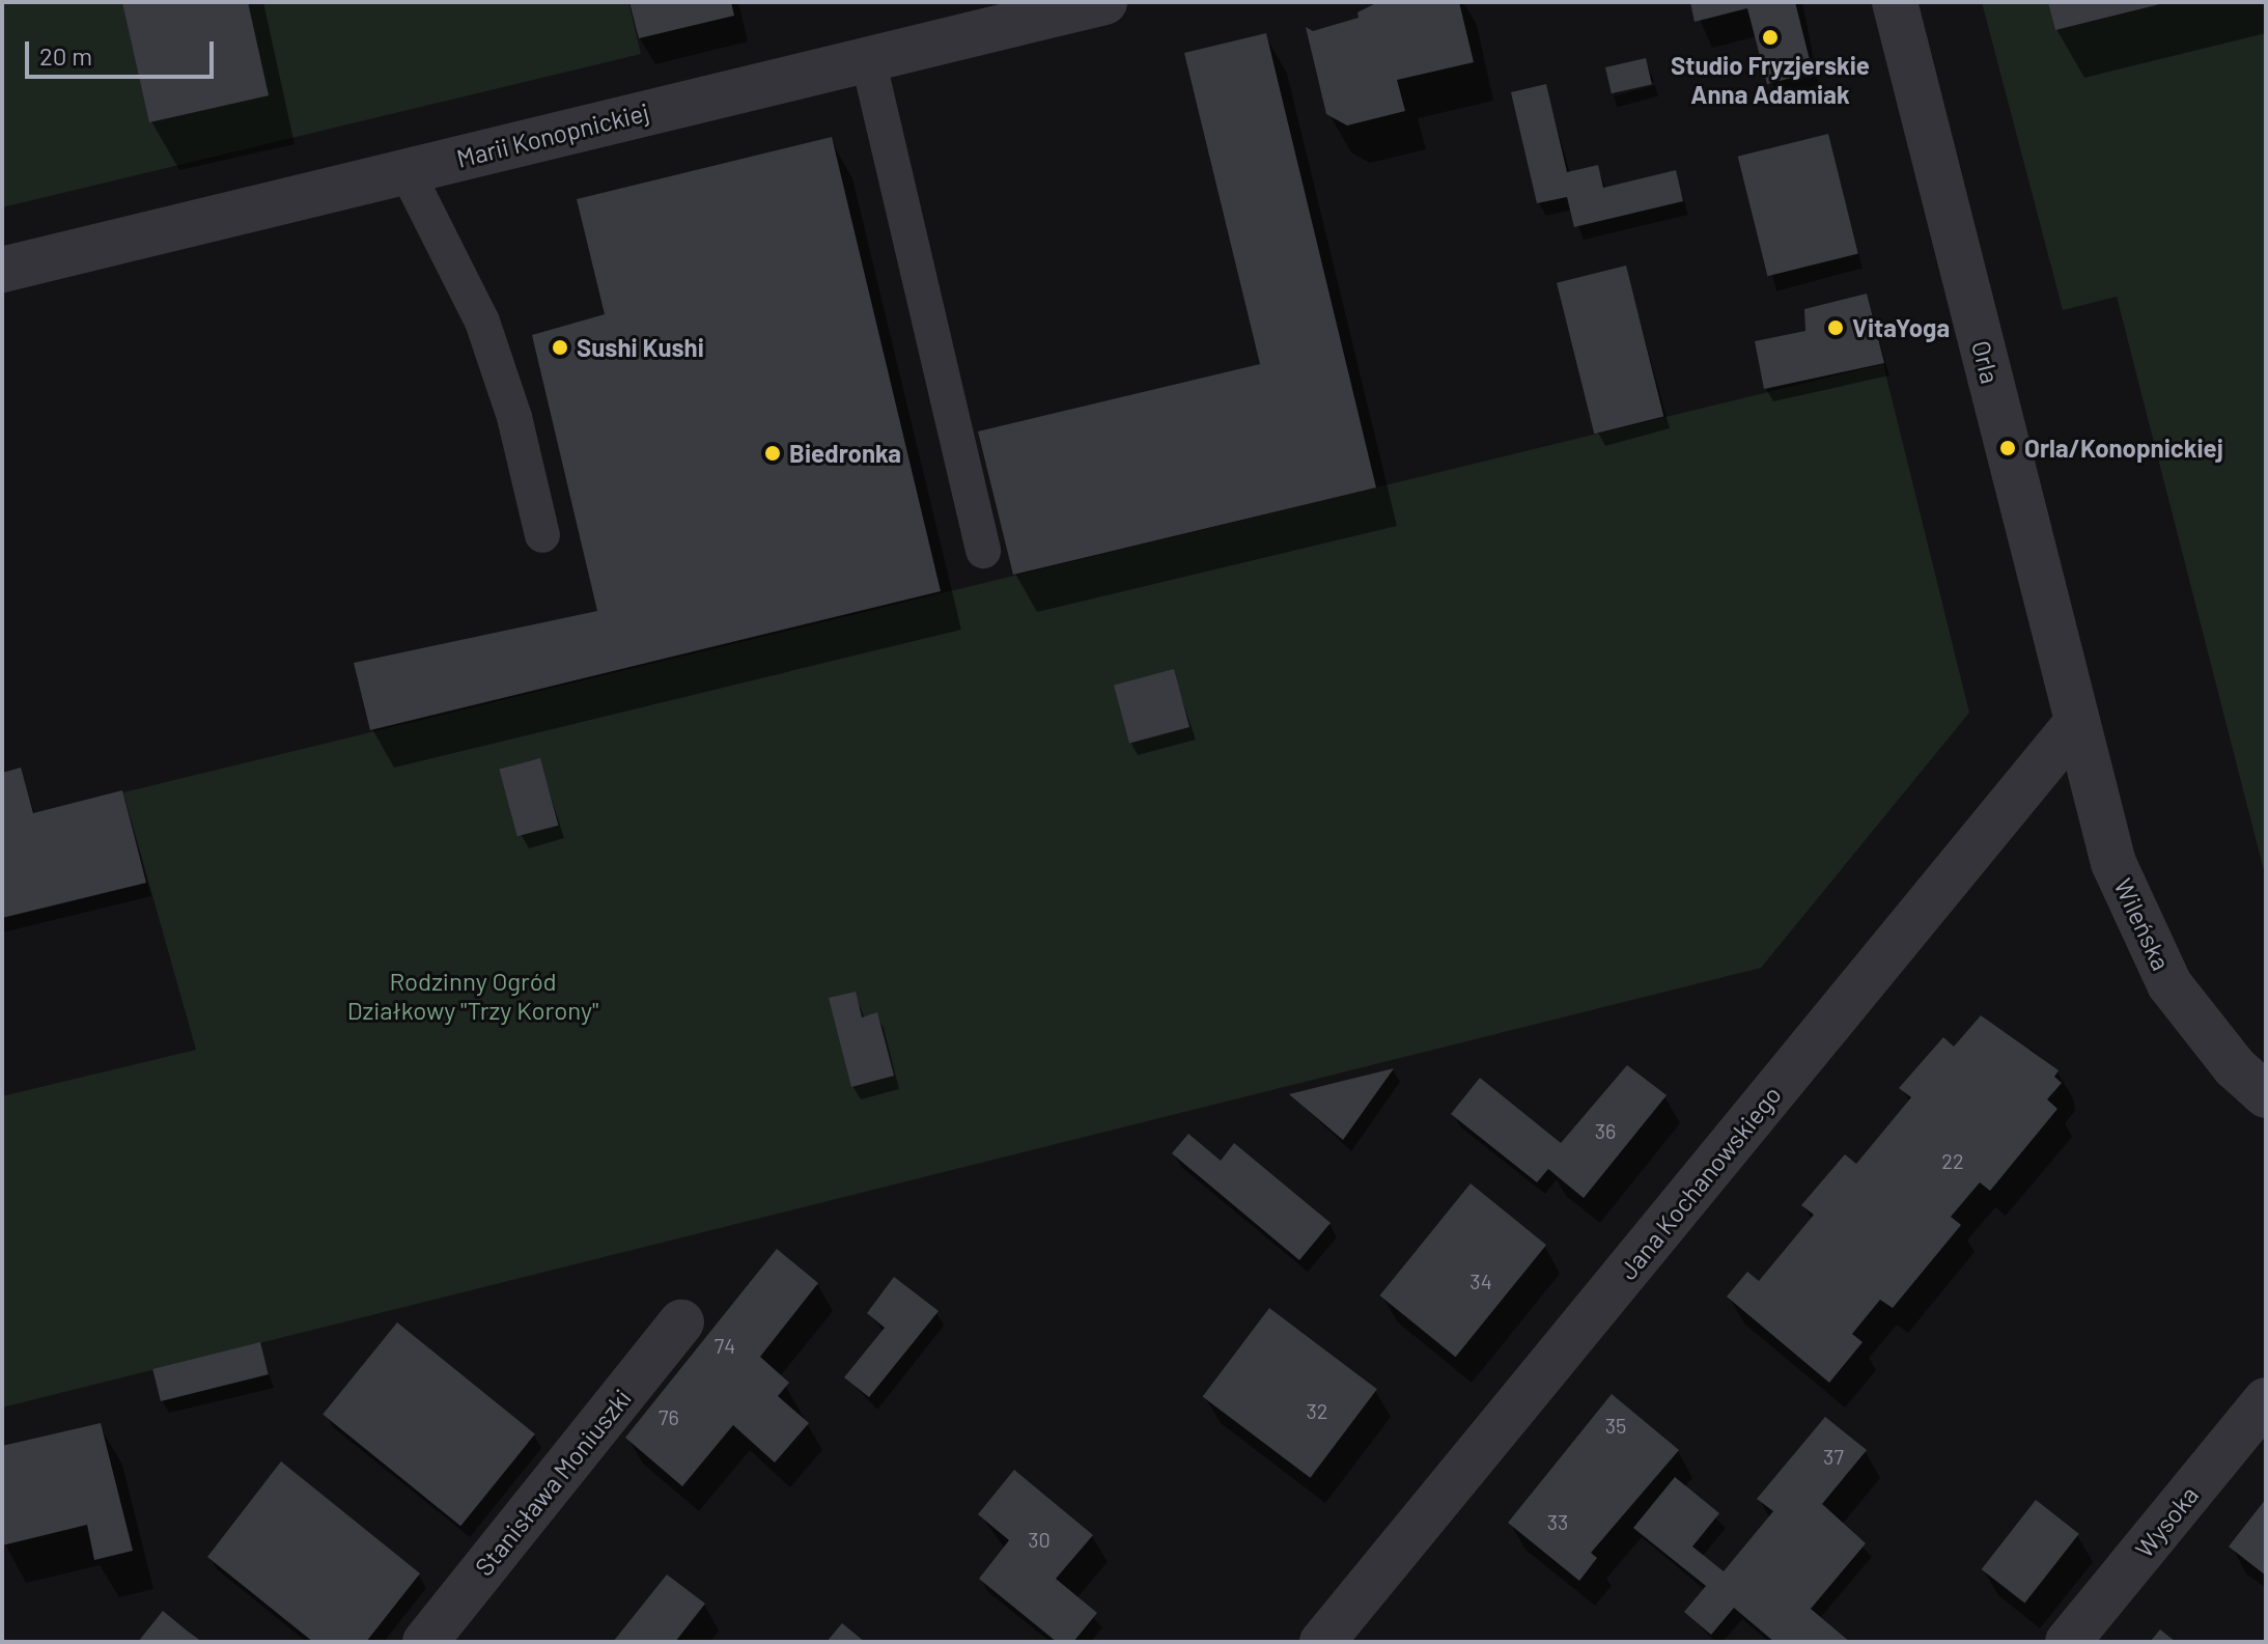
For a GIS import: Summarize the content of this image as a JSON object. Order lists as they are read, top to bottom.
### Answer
{
  "streets": {
    "street": [
      "Marii Konopnickiej",
      "Orla",
      "Wileńska",
      "Jana Kochanowskiego",
      "Stanisława Moniuszki",
      "Wysoka"
    ]
  },
  "crossings": [
    ["Orla", "Wileńska"],
    ["Orla", "Jana Kochanowskiego"],
    ["Wileńska", "Jana Kochanowskiego"]
  ],
  "parks": ["Rodzinny Ogród Działkowy \"Trzy Korony\""],
  "places": [
    "Studio Fryzjerskie Anna Adamiak",
    "VitaYoga",
    "Sushi Kushi",
    "Orla/Konopnickiej",
    "Biedronka"
  ],
  "house_numbers": [
    "36",
    "22",
    "34",
    "74",
    "32",
    "76",
    "35",
    "37",
    "33",
    "30"
  ],
  "scale_bar": "20 m"
}
